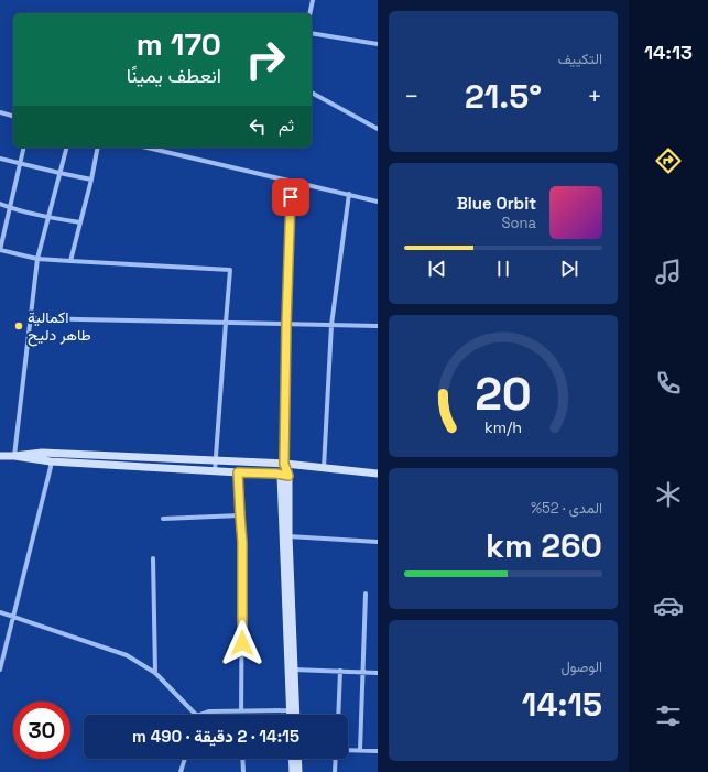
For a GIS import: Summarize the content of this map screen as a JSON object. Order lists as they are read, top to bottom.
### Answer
{
  "places": ["اكمالية طاهر دليح"],
  "page": {
    "tabs": "14:13",
    "tile": [
      "التكييف",
      ["المدى · 52%", "260 km"],
      ["الوصول", "14:15"]
    ],
    "turn": ["170 m", "انعطف يمينًا"],
    "heat": ["−", "21.5°", "+"],
    "then": "ثم",
    "song": ["Blue Orbit", "Sona"],
    "limit": "30",
    "trip": "14:15 · 2 دقيقة · 490 m",
    "gauge": ["20", "km/h"]
  }
}
